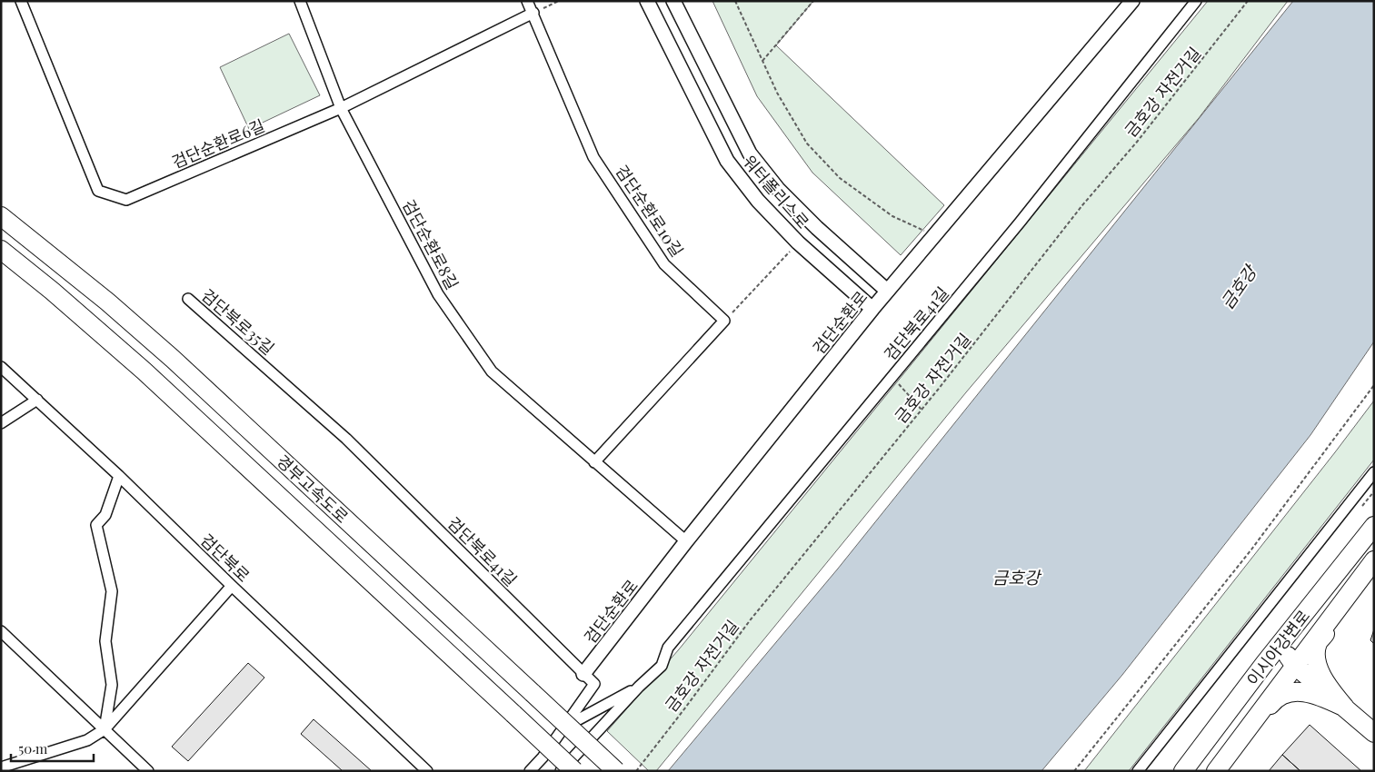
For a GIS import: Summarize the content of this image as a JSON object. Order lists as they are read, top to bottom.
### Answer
{
  "streets": {
    "highway": ["경부고속도로", "이시아강변로"],
    "street": [
      "검단순환로6길",
      "워터폴리스로",
      "검단순환로10길",
      "검단순환로8길",
      "검단북로35길",
      "검단순환로",
      "검단북로41길",
      "검단북로"
    ],
    "path": ["금호강 자전거길"]
  },
  "crossings": [
    ["검단순환로6길", "검단순환로10길"],
    ["검단순환로6길", "검단순환로8길"],
    ["워터폴리스로", "검단순환로"],
    ["검단순환로8길", "검단순환로"],
    ["검단북로35길", "검단북로41길"],
    ["검단순환로", "검단북로41길"]
  ],
  "water": ["금호강"],
  "scale_bar": "50 m"
}
